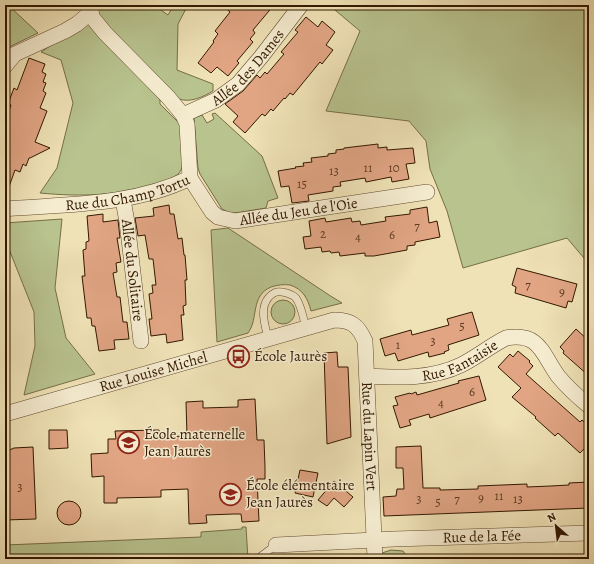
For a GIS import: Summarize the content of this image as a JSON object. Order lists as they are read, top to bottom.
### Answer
{
  "streets": {
    "street": [
      "Allée des Dames",
      "Rue du Champ Tortu",
      "Allée du Jeu de l'Oie",
      "Allée du Solitaire",
      "Rue Fantaisie",
      "Rue Louise Michel",
      "Rue du Lapin Vert",
      "Rue de la Fée"
    ]
  },
  "crossings": [
    ["Allée des Dames", "Rue du Champ Tortu"],
    ["Rue du Champ Tortu", "Allée du Jeu de l'Oie"],
    ["Rue du Champ Tortu", "Allée du Solitaire"],
    ["Rue Fantaisie", "Rue du Lapin Vert"],
    ["Rue Louise Michel", "Rue du Lapin Vert"],
    ["Rue du Lapin Vert", "Rue de la Fée"]
  ],
  "places": {
    "bus stop": ["École Jaurès"],
    "school or university": ["École maternelle Jean Jaurès", "École élémentaire Jean Jaurès"]
  },
  "house_numbers": [
    "11",
    "10",
    "13",
    "15",
    "7",
    "2",
    "6",
    "4",
    "7",
    "9",
    "5",
    "3",
    "1",
    "6",
    "4",
    "3",
    "11",
    "9",
    "3",
    "7",
    "13",
    "5"
  ],
  "north": "top left"
}
